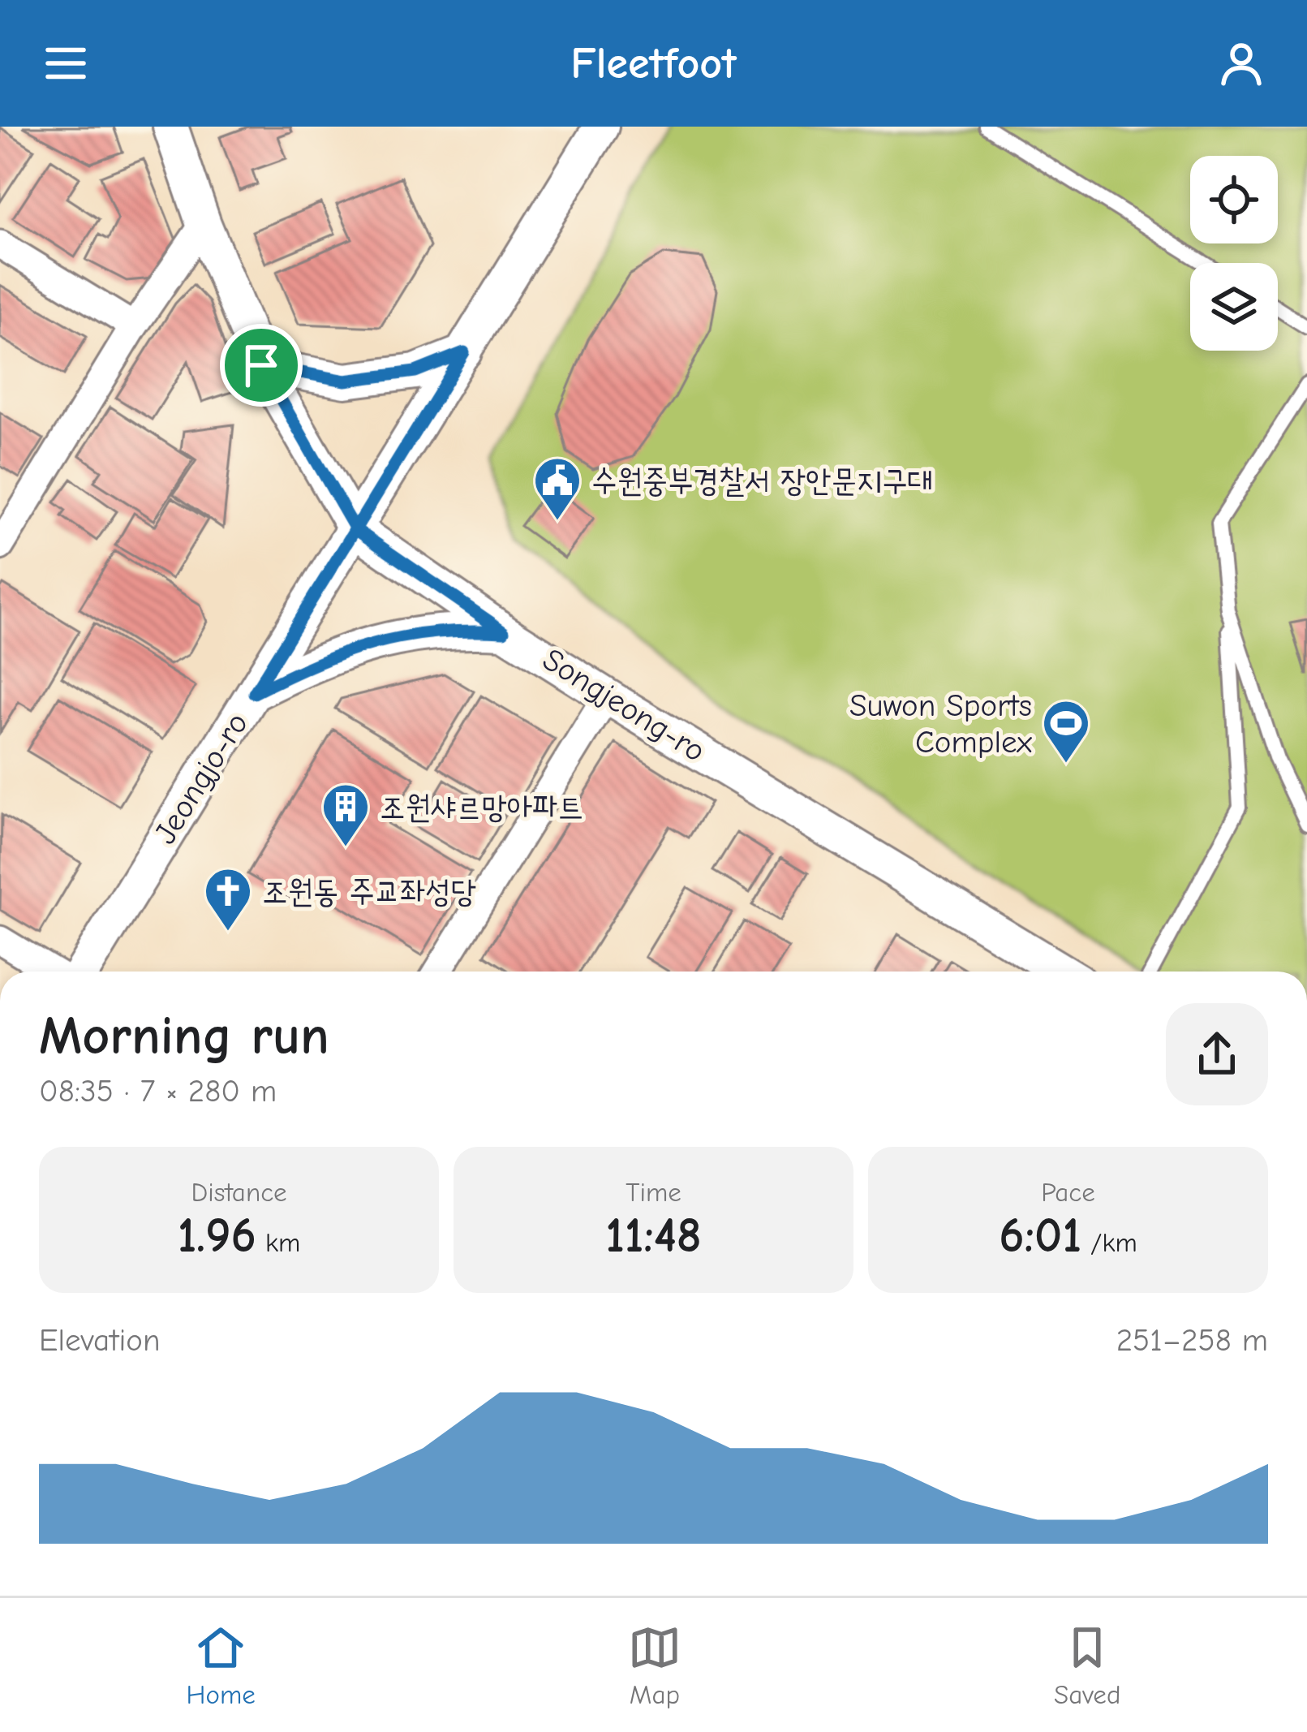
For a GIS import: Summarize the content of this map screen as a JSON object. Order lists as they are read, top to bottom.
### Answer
{
  "streets": {
    "street": ["Songjeong-ro", "Jeongjo-ro"]
  },
  "crossings": [
    ["Songjeong-ro", "Jeongjo-ro"]
  ],
  "places": {
    "public building": ["수원중부경찰서 장안문지구대"],
    "sports": ["Suwon Sports Complex"],
    "building": ["조원샤르망아파트"],
    "church": ["조원동 주교좌성당"]
  },
  "page": {
    "header": "Fleetfoot",
    "heading": ["Morning run", "08:35 · 7 × 280 m"],
    "stats": [
      ["Distance", "1.96 km"],
      ["Time", "11:48"],
      ["Pace", "6:01 /km"]
    ],
    "chart": ["Elevation", "251–258 m"],
    "tabs": ["Home", "Map", "Saved"]
  }
}
